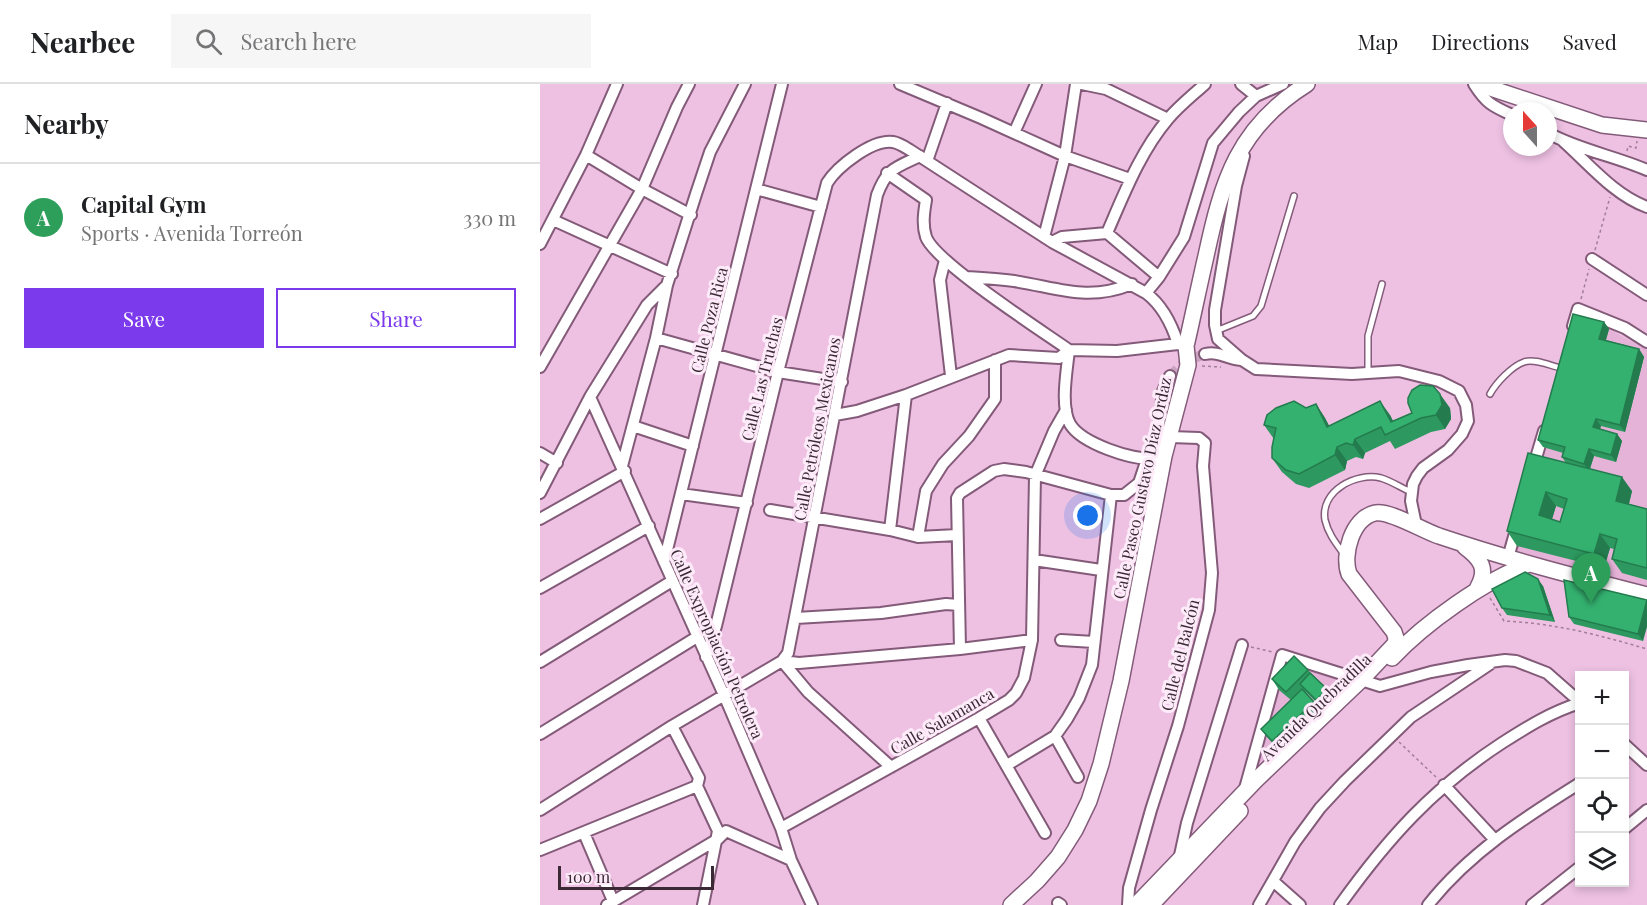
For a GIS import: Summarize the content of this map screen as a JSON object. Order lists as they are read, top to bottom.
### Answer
{
  "streets": {
    "street": [
      "Calle Poza Rica",
      "Calle Las Truchas",
      "Calle Petróleos Mexicanos",
      "Calle Paseo Gustavo Díaz Ordaz",
      "Calle Expropiación Petrolera",
      "Calle del Balcón",
      "Avenida Quebradilla",
      "Calle Salamanca"
    ]
  },
  "crossings": [
    ["Calle Poza Rica", "Calle Expropiación Petrolera"],
    ["Calle Las Truchas", "Calle Expropiación Petrolera"],
    ["Calle Paseo Gustavo Díaz Ordaz", "Calle del Balcón"],
    ["Calle Expropiación Petrolera", "Calle Salamanca"]
  ],
  "scale_bar": "100 m",
  "north": "top",
  "page": {
    "header": "Nearbee",
    "search": "Search here",
    "nav": ["Map", "Directions", "Saved"],
    "heading": "Nearby",
    "list": [
      {
        "mark": "A",
        "name": "Capital Gym",
        "note": "Sports · Avenida Torreón",
        "value": "330 m"
      }
    ],
    "buttons": ["Save", "Share"],
    "pins": "A",
    "map_buttons": ["+", "−"],
    "scale": "100 m"
  }
}
